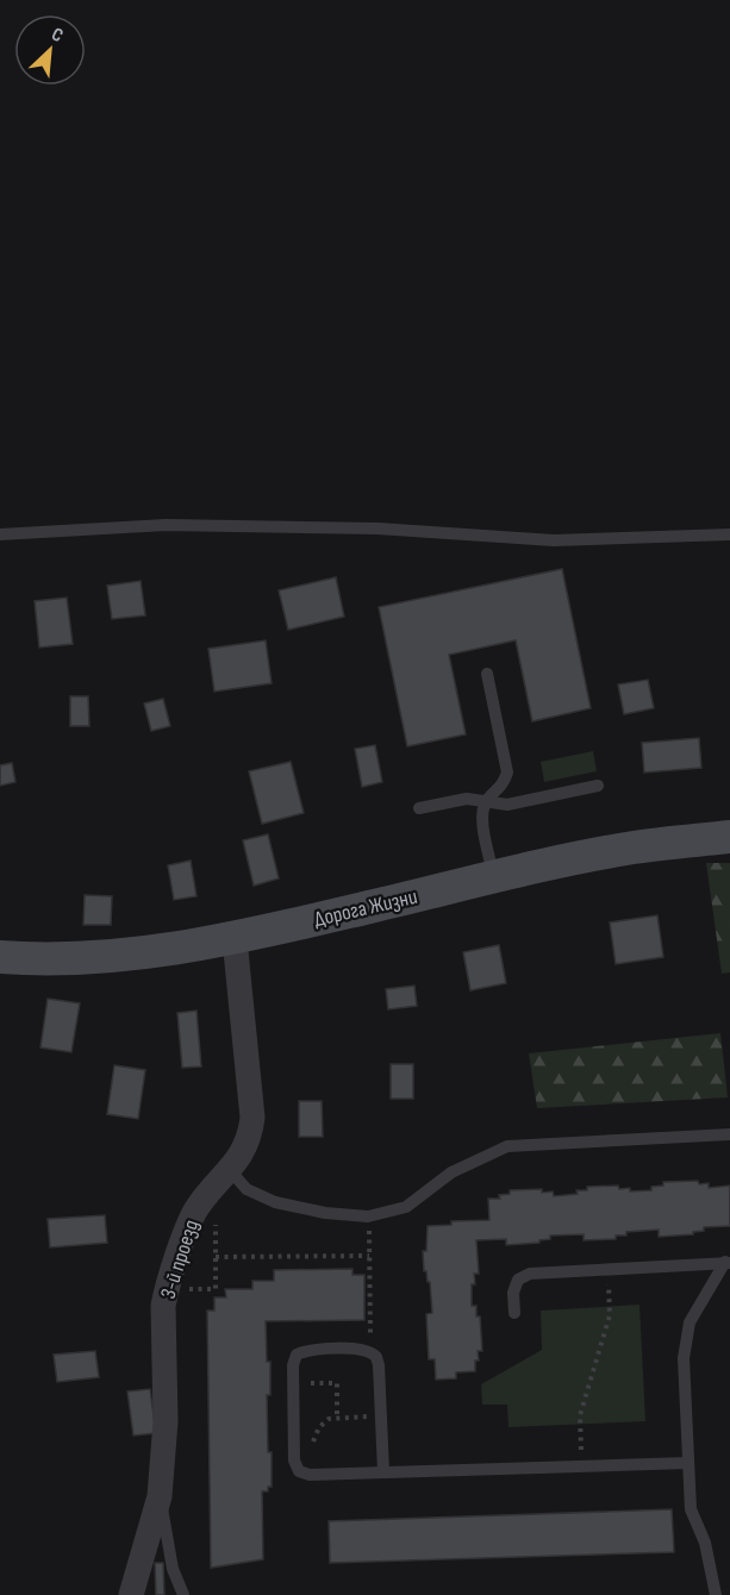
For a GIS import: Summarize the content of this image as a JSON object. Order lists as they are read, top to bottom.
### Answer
{
  "streets": {
    "main road": ["Дорога Жизни"],
    "street": ["3-й проезд"]
  },
  "crossings": [
    ["Дорога Жизни", "3-й проезд"]
  ],
  "north": "top right"
}
